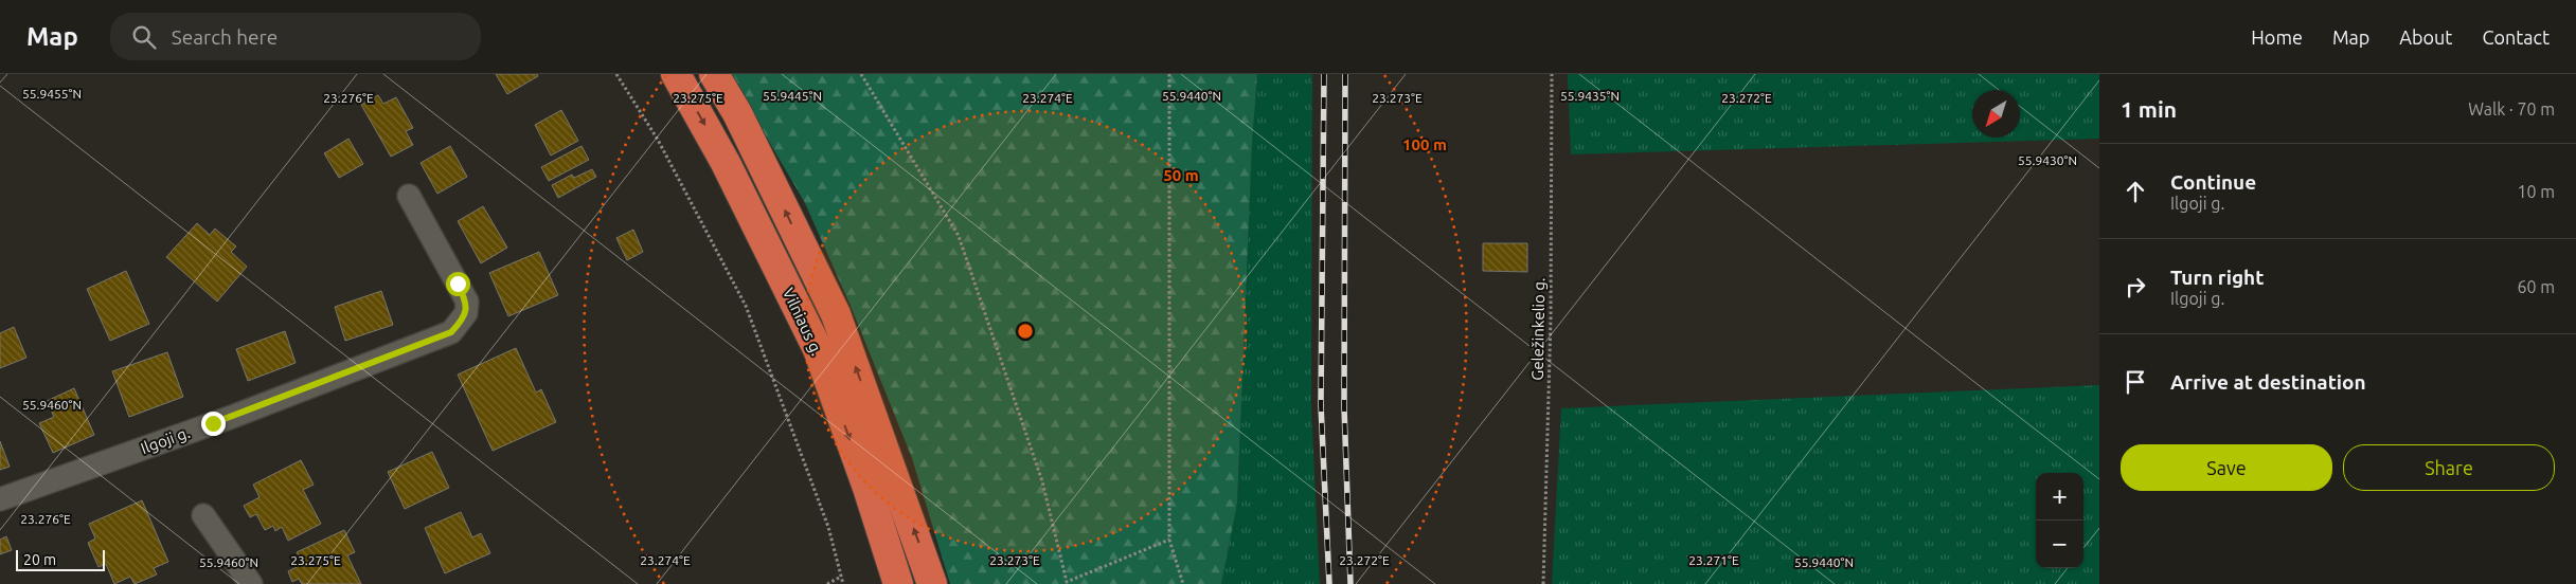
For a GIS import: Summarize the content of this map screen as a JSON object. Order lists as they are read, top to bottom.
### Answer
{
  "streets": {
    "highway": ["Vilniaus g."],
    "street": ["Ilgoji g."],
    "path": ["Geležinkelio g."]
  },
  "scale_bar": "20 m",
  "north": "bottom left",
  "page": {
    "header": "Map",
    "search": "Search here",
    "nav": [
      "Home",
      "Map",
      "About",
      "Contact"
    ],
    "heading": ["1 min", "Walk · 70 m"],
    "list": [
      ["Continue", "Ilgoji g.", "10 m"],
      ["Turn right", "Ilgoji g.", "60 m"],
      "Arrive at destination"
    ],
    "buttons": ["Save", "Share"],
    "map_buttons": ["+", "−"],
    "scale": "20 m"
  },
  "coordinates": [
    "55.9455°N",
    "55.9445°N",
    "55.9440°N",
    "55.9435°N",
    "23.273°E",
    "23.276°E",
    "23.275°E",
    "23.274°E",
    "23.272°E",
    "55.9430°N",
    "55.9460°N",
    "23.271°E"
  ],
  "rings": ["100 m", "50 m"]
}
